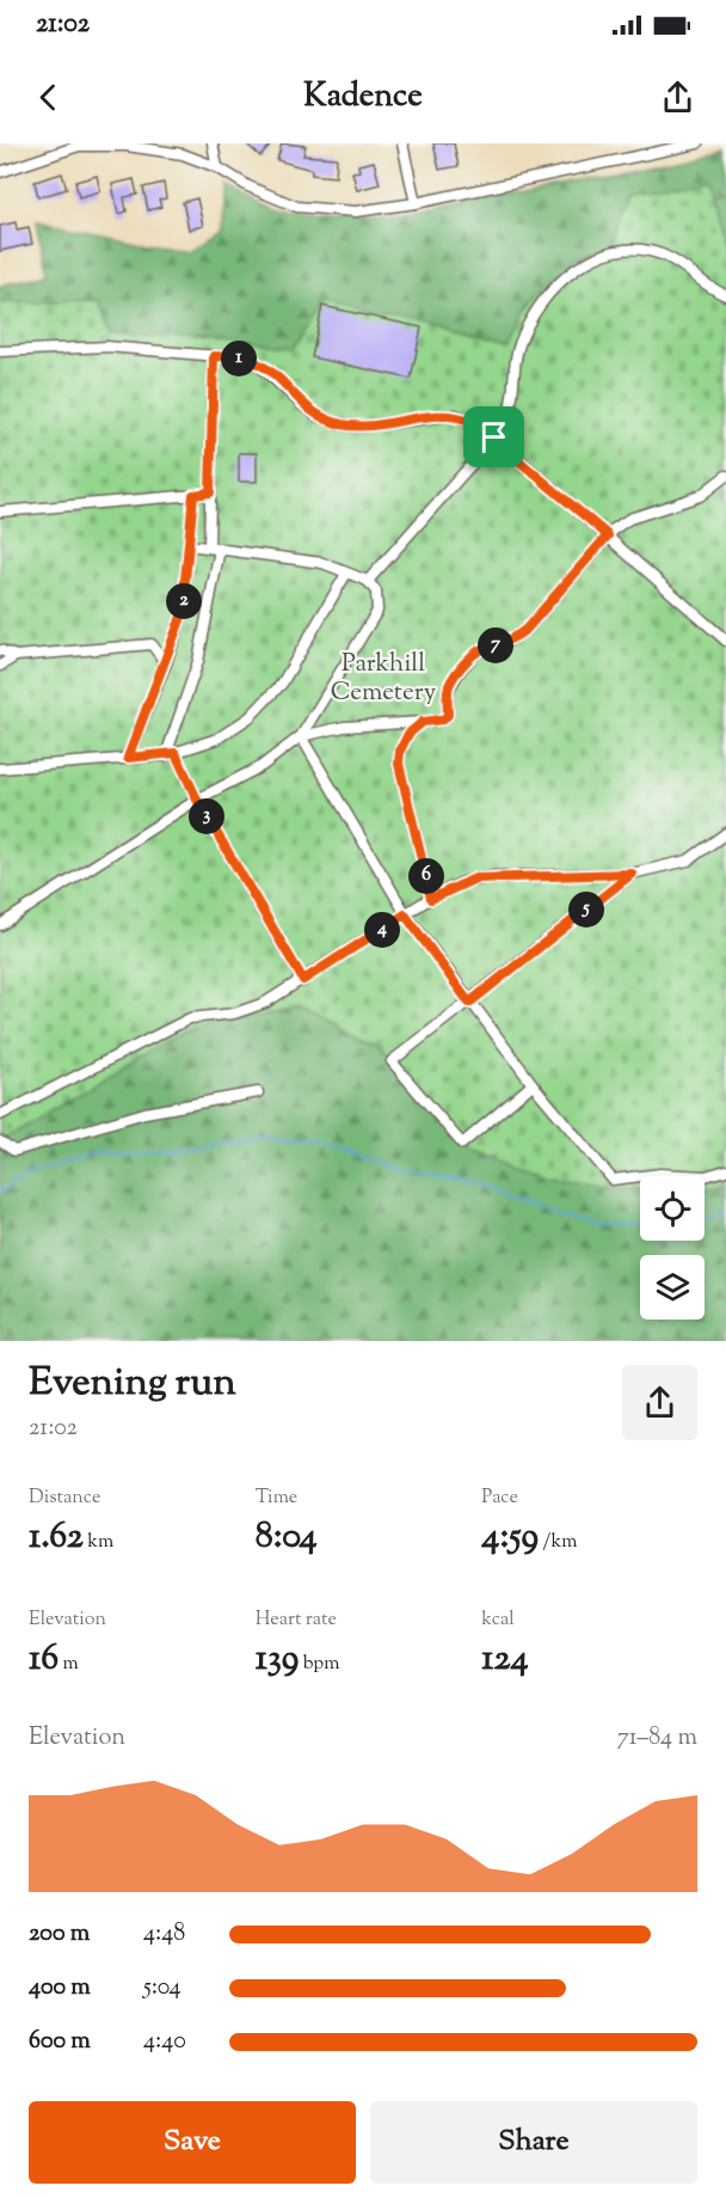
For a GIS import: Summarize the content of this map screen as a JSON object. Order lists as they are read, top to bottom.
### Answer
{
  "parks": ["Parkhill Cemetery"],
  "page": {
    "status": "21:02",
    "header": "Kadence",
    "pins": [
      "1",
      "2",
      "7",
      "3",
      "6",
      "5",
      "4"
    ],
    "heading": ["Evening run", "21:02"],
    "stats": [
      ["Distance", "1.62 km"],
      ["Time", "8:04"],
      ["Pace", "4:59 /km"],
      ["Elevation", "16 m"],
      ["Heart rate", "139 bpm"],
      ["kcal", "124"]
    ],
    "chart": ["Elevation", "71–84 m"],
    "list": [
      {
        "name": "200 m",
        "note": "4:48"
      },
      {
        "name": "400 m",
        "note": "5:04"
      },
      {
        "name": "600 m",
        "note": "4:40"
      }
    ],
    "buttons": ["Save", "Share"]
  }
}
